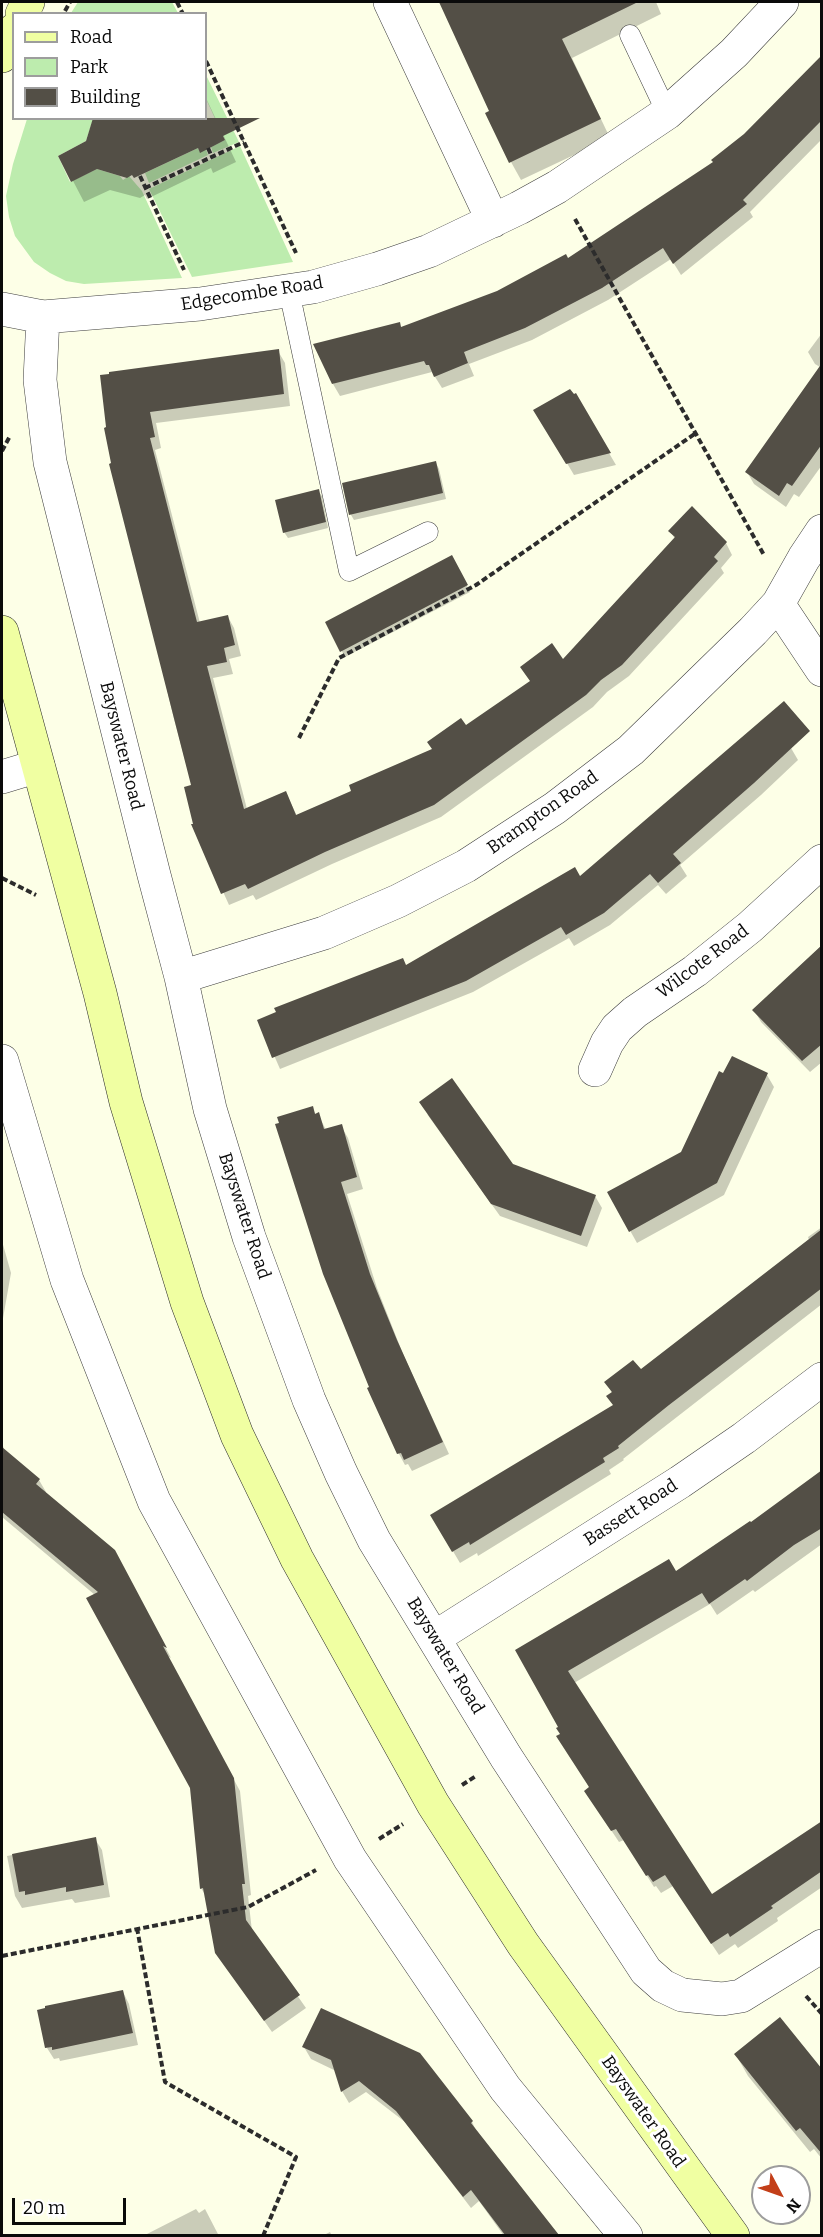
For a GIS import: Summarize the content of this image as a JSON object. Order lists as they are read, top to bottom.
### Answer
{
  "streets": {
    "street": [
      "Edgecombe Road",
      "Bayswater Road",
      "Brampton Road",
      "Wilcote Road",
      "Bassett Road"
    ]
  },
  "crossings": [
    ["Edgecombe Road", "Bayswater Road"],
    ["Bayswater Road", "Brampton Road"],
    ["Bayswater Road", "Bassett Road"]
  ],
  "legend": ["Road", "Park", "Building"],
  "scale_bar": "20 m",
  "north": "bottom right"
}
